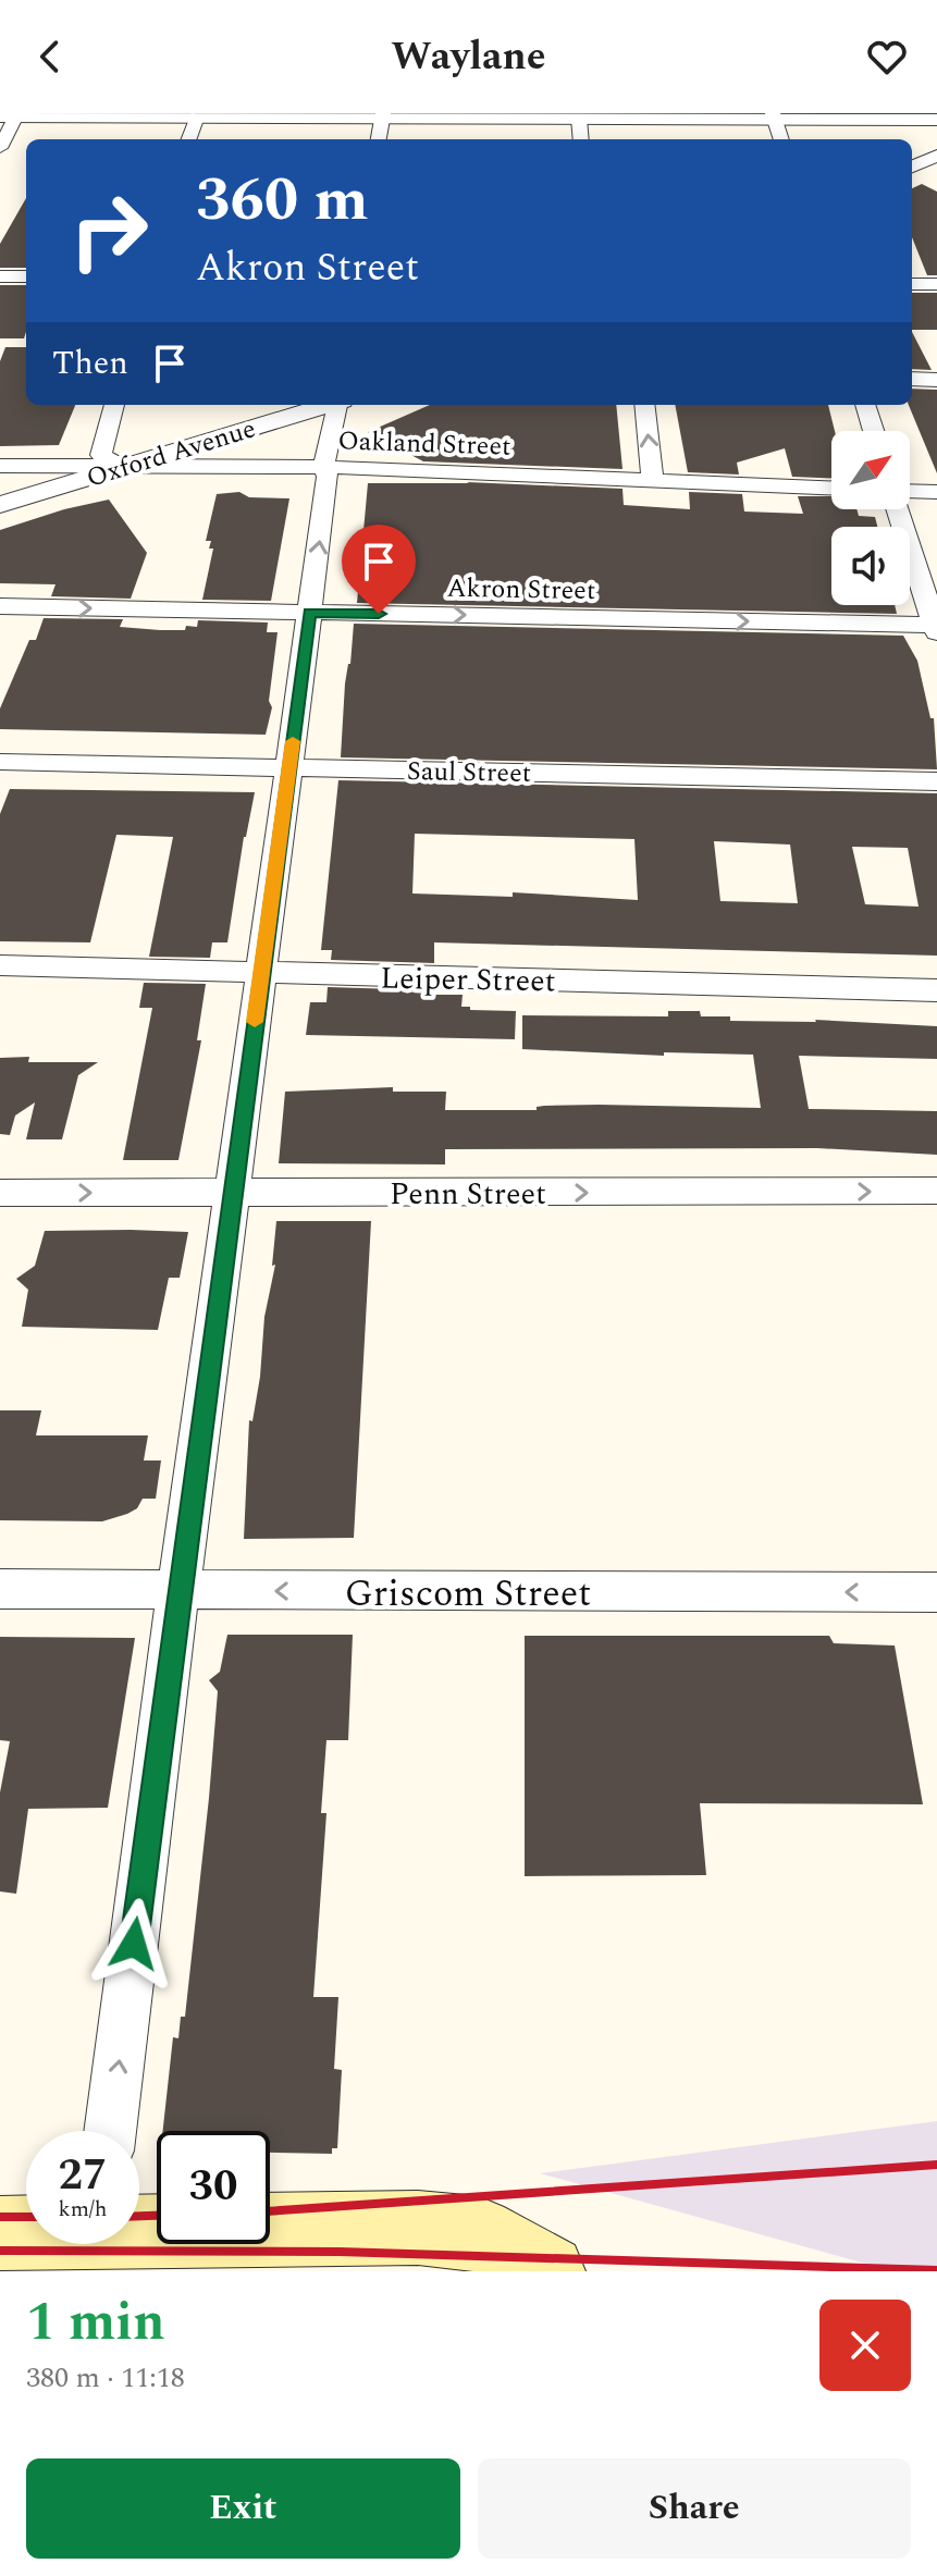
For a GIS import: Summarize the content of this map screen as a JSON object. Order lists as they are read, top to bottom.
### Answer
{
  "streets": {
    "street": [
      "Oakland Street",
      "Oxford Avenue",
      "Akron Street",
      "Saul Street",
      "Leiper Street",
      "Penn Street",
      "Griscom Street"
    ]
  },
  "crossings": [
    ["Oakland Street", "Oxford Avenue"]
  ],
  "one_way": ["Akron Street", "Penn Street", "Griscom Street"],
  "north": "top right",
  "page": {
    "header": "Waylane",
    "turn": ["360 m", "Akron Street"],
    "then": "Then",
    "speed": "27 km/h",
    "limit": "30",
    "heading": ["1 min", "380 m · 11:18"],
    "buttons": ["Exit", "Share"]
  }
}
